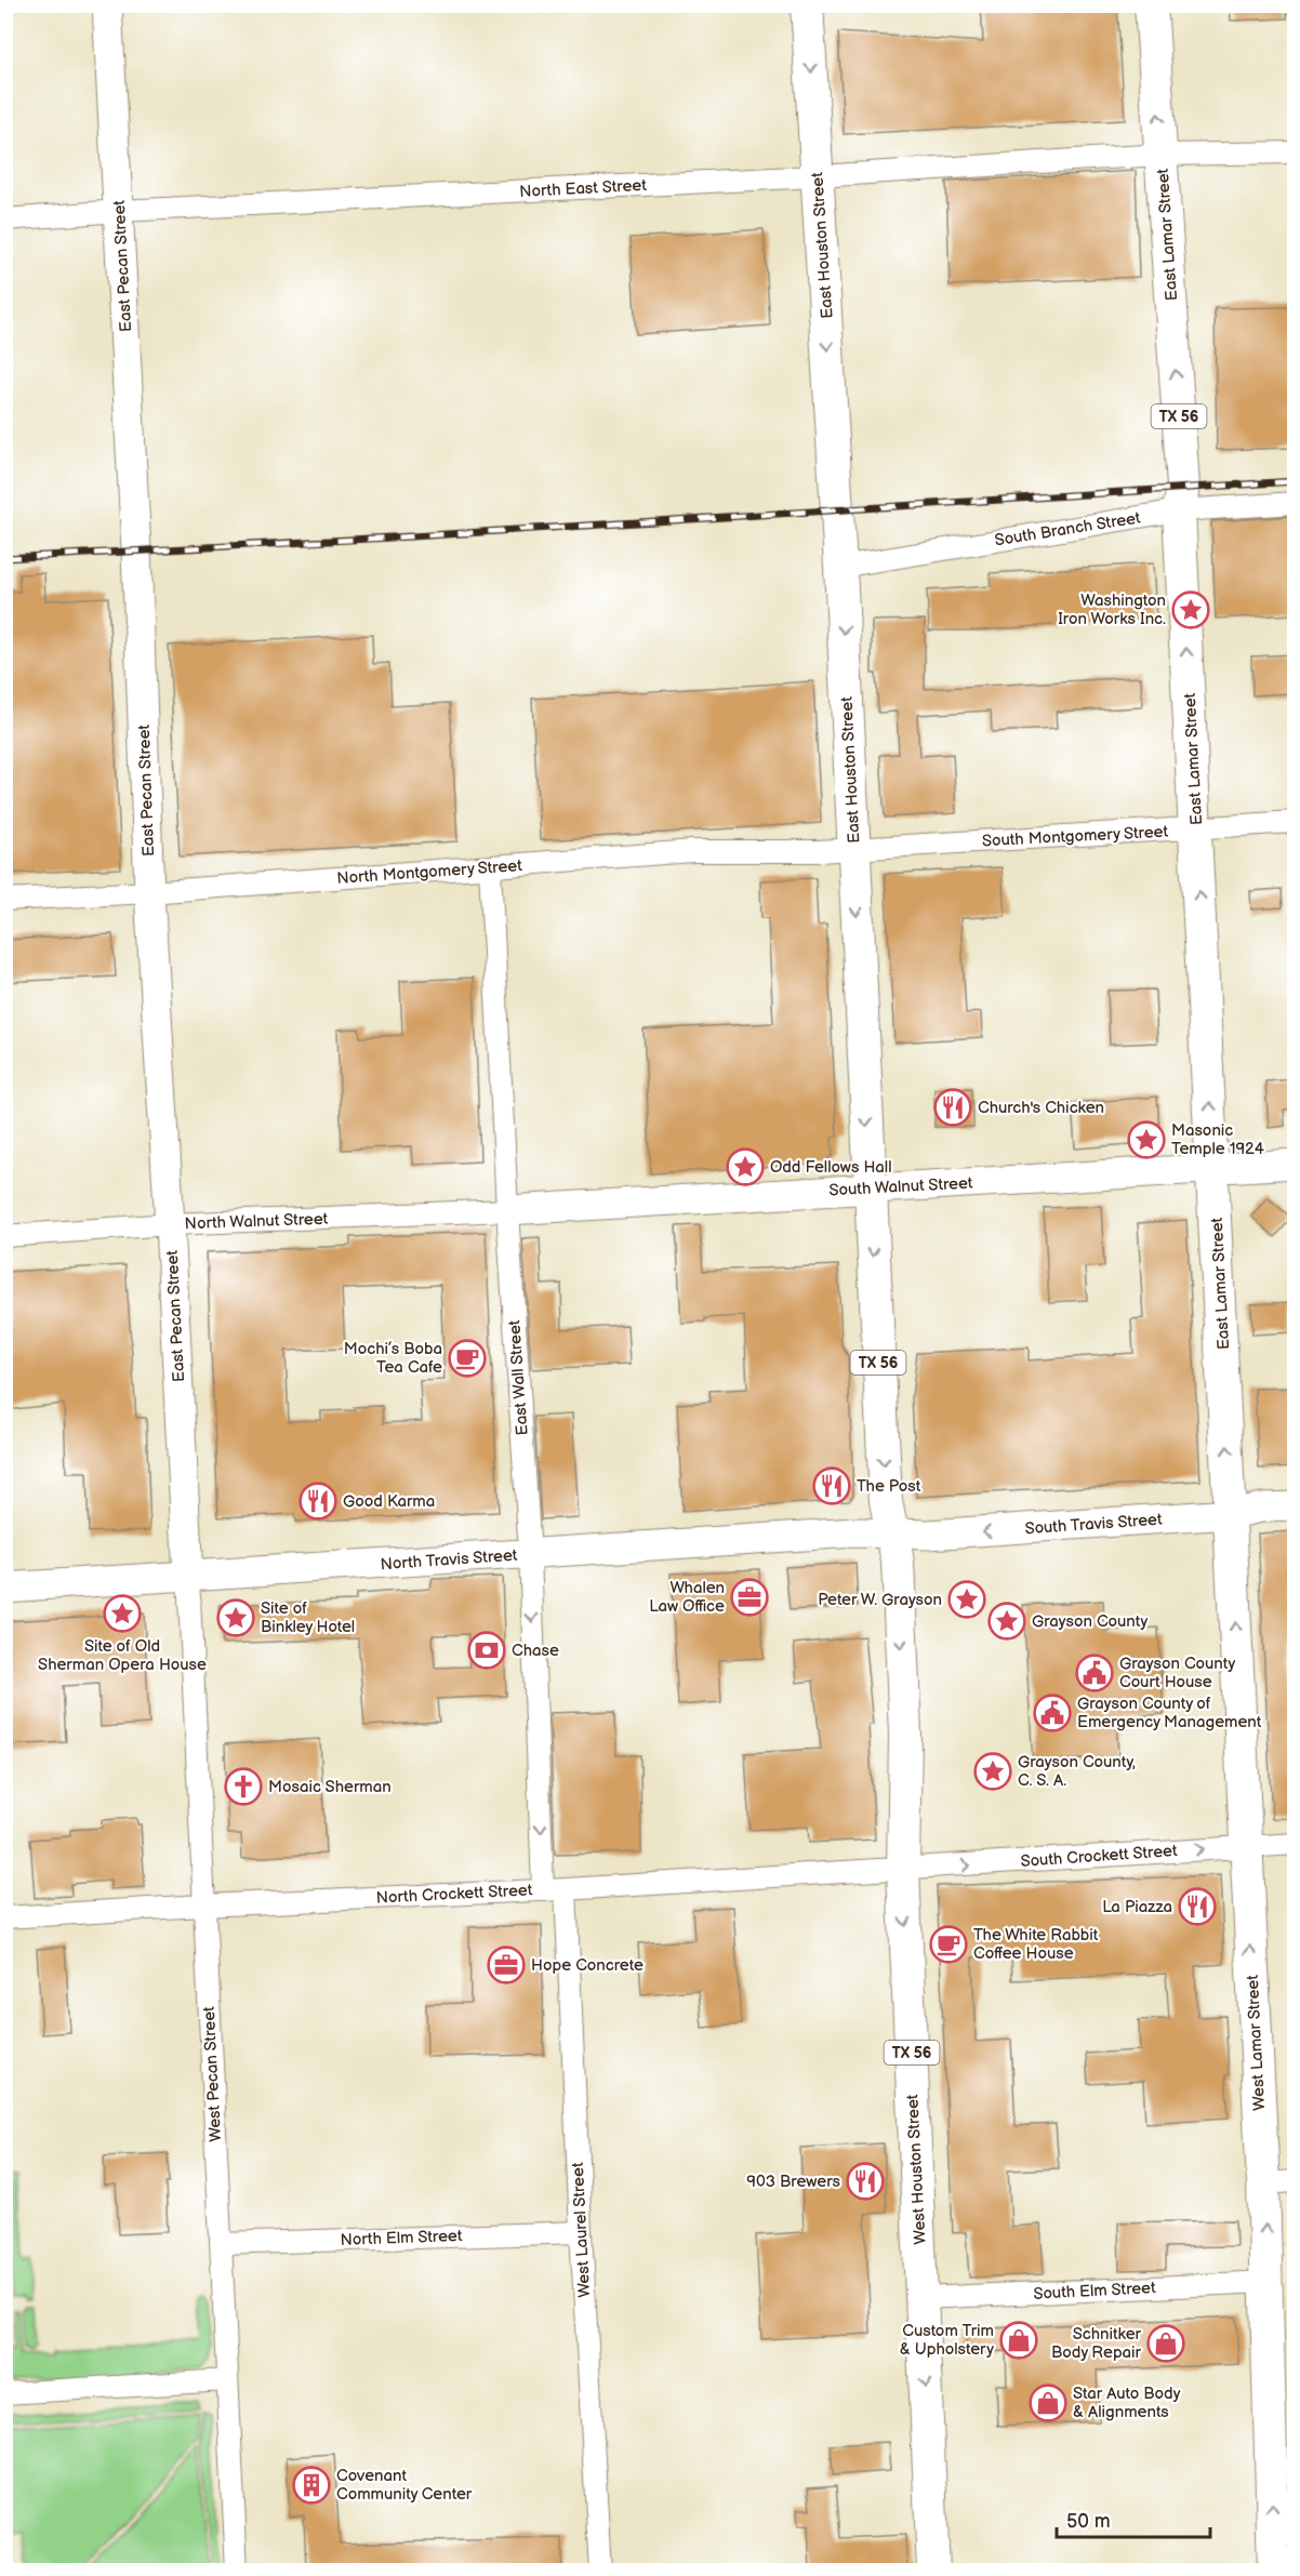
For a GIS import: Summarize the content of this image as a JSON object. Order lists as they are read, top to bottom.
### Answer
{
  "streets": {
    "main road": [
      "East Lamar Street",
      "East Houston Street",
      "TX 56",
      "West Lamar Street",
      "West Houston Street"
    ],
    "street": [
      "North East Street",
      "East Pecan Street",
      "South Branch Street",
      "South Montgomery Street",
      "North Montgomery Street",
      "South Walnut Street",
      "North Walnut Street",
      "East Wall Street",
      "South Travis Street",
      "North Travis Street",
      "South Crockett Street",
      "North Crockett Street",
      "West Pecan Street",
      "West Laurel Street",
      "North Elm Street",
      "South Elm Street"
    ]
  },
  "crossings": [
    ["North East Street", "East Lamar Street"],
    ["North East Street", "East Houston Street"],
    ["North East Street", "East Pecan Street"],
    ["East Lamar Street", "South Branch Street"],
    ["East Lamar Street", "South Montgomery Street"],
    ["East Lamar Street", "South Walnut Street"],
    ["East Lamar Street", "South Travis Street"],
    ["East Lamar Street", "West Lamar Street"],
    ["East Houston Street", "South Branch Street"],
    ["East Houston Street", "South Montgomery Street"],
    ["East Houston Street", "North Montgomery Street"],
    ["East Houston Street", "South Walnut Street"],
    ["East Houston Street", "South Travis Street"],
    ["East Houston Street", "North Travis Street"],
    ["East Houston Street", "West Houston Street"],
    ["East Pecan Street", "North Montgomery Street"],
    ["East Pecan Street", "North Walnut Street"],
    ["East Pecan Street", "North Travis Street"],
    ["East Pecan Street", "West Pecan Street"],
    ["South Montgomery Street", "North Montgomery Street"],
    ["North Montgomery Street", "East Wall Street"],
    ["South Walnut Street", "North Walnut Street"],
    ["South Walnut Street", "East Wall Street"],
    ["North Walnut Street", "East Wall Street"],
    ["East Wall Street", "North Travis Street"],
    ["East Wall Street", "North Crockett Street"],
    ["South Travis Street", "North Travis Street"],
    ["South Travis Street", "West Lamar Street"],
    ["South Travis Street", "West Houston Street"],
    ["North Travis Street", "West Pecan Street"],
    ["North Travis Street", "West Houston Street"],
    ["South Crockett Street", "North Crockett Street"],
    ["South Crockett Street", "West Lamar Street"],
    ["South Crockett Street", "West Houston Street"],
    ["North Crockett Street", "West Pecan Street"],
    ["North Crockett Street", "West Houston Street"],
    ["North Crockett Street", "West Laurel Street"],
    ["West Lamar Street", "South Elm Street"],
    ["West Pecan Street", "North Elm Street"],
    ["West Houston Street", "South Elm Street"],
    ["West Laurel Street", "North Elm Street"]
  ],
  "one_way": [
    "East Lamar Street",
    "East Houston Street",
    "South Travis Street",
    "South Crockett Street",
    "West Lamar Street",
    "West Houston Street"
  ],
  "places": {
    "place": [
      "Washington Iron Works Inc.",
      "Masonic Temple 1924",
      "Odd Fellows Hall",
      "Peter W. Grayson",
      "Site of Old Sherman Opera House",
      "Site of Binkley Hotel",
      "Grayson County",
      "Grayson County, C. S. A."
    ],
    "restaurant": [
      "Church's Chicken",
      "The Post",
      "Good Karma",
      "La Piazza",
      "903 Brewers"
    ],
    "cafe": ["Mochi’s Boba Tea Cafe", "The White Rabbit Coffee House"],
    "office": ["Whalen Law Office", "Hope Concrete"],
    "bank": ["Chase"],
    "public building": ["Grayson County Court House", "Grayson County of Emergency Management"],
    "church": ["Mosaic Sherman"],
    "shop": ["Custom Trim & Upholstery", "Schnitker Body Repair", "Star Auto Body & Alignments"],
    "building": ["Covenant Community Center"]
  },
  "scale_bar": "50 m"
}
